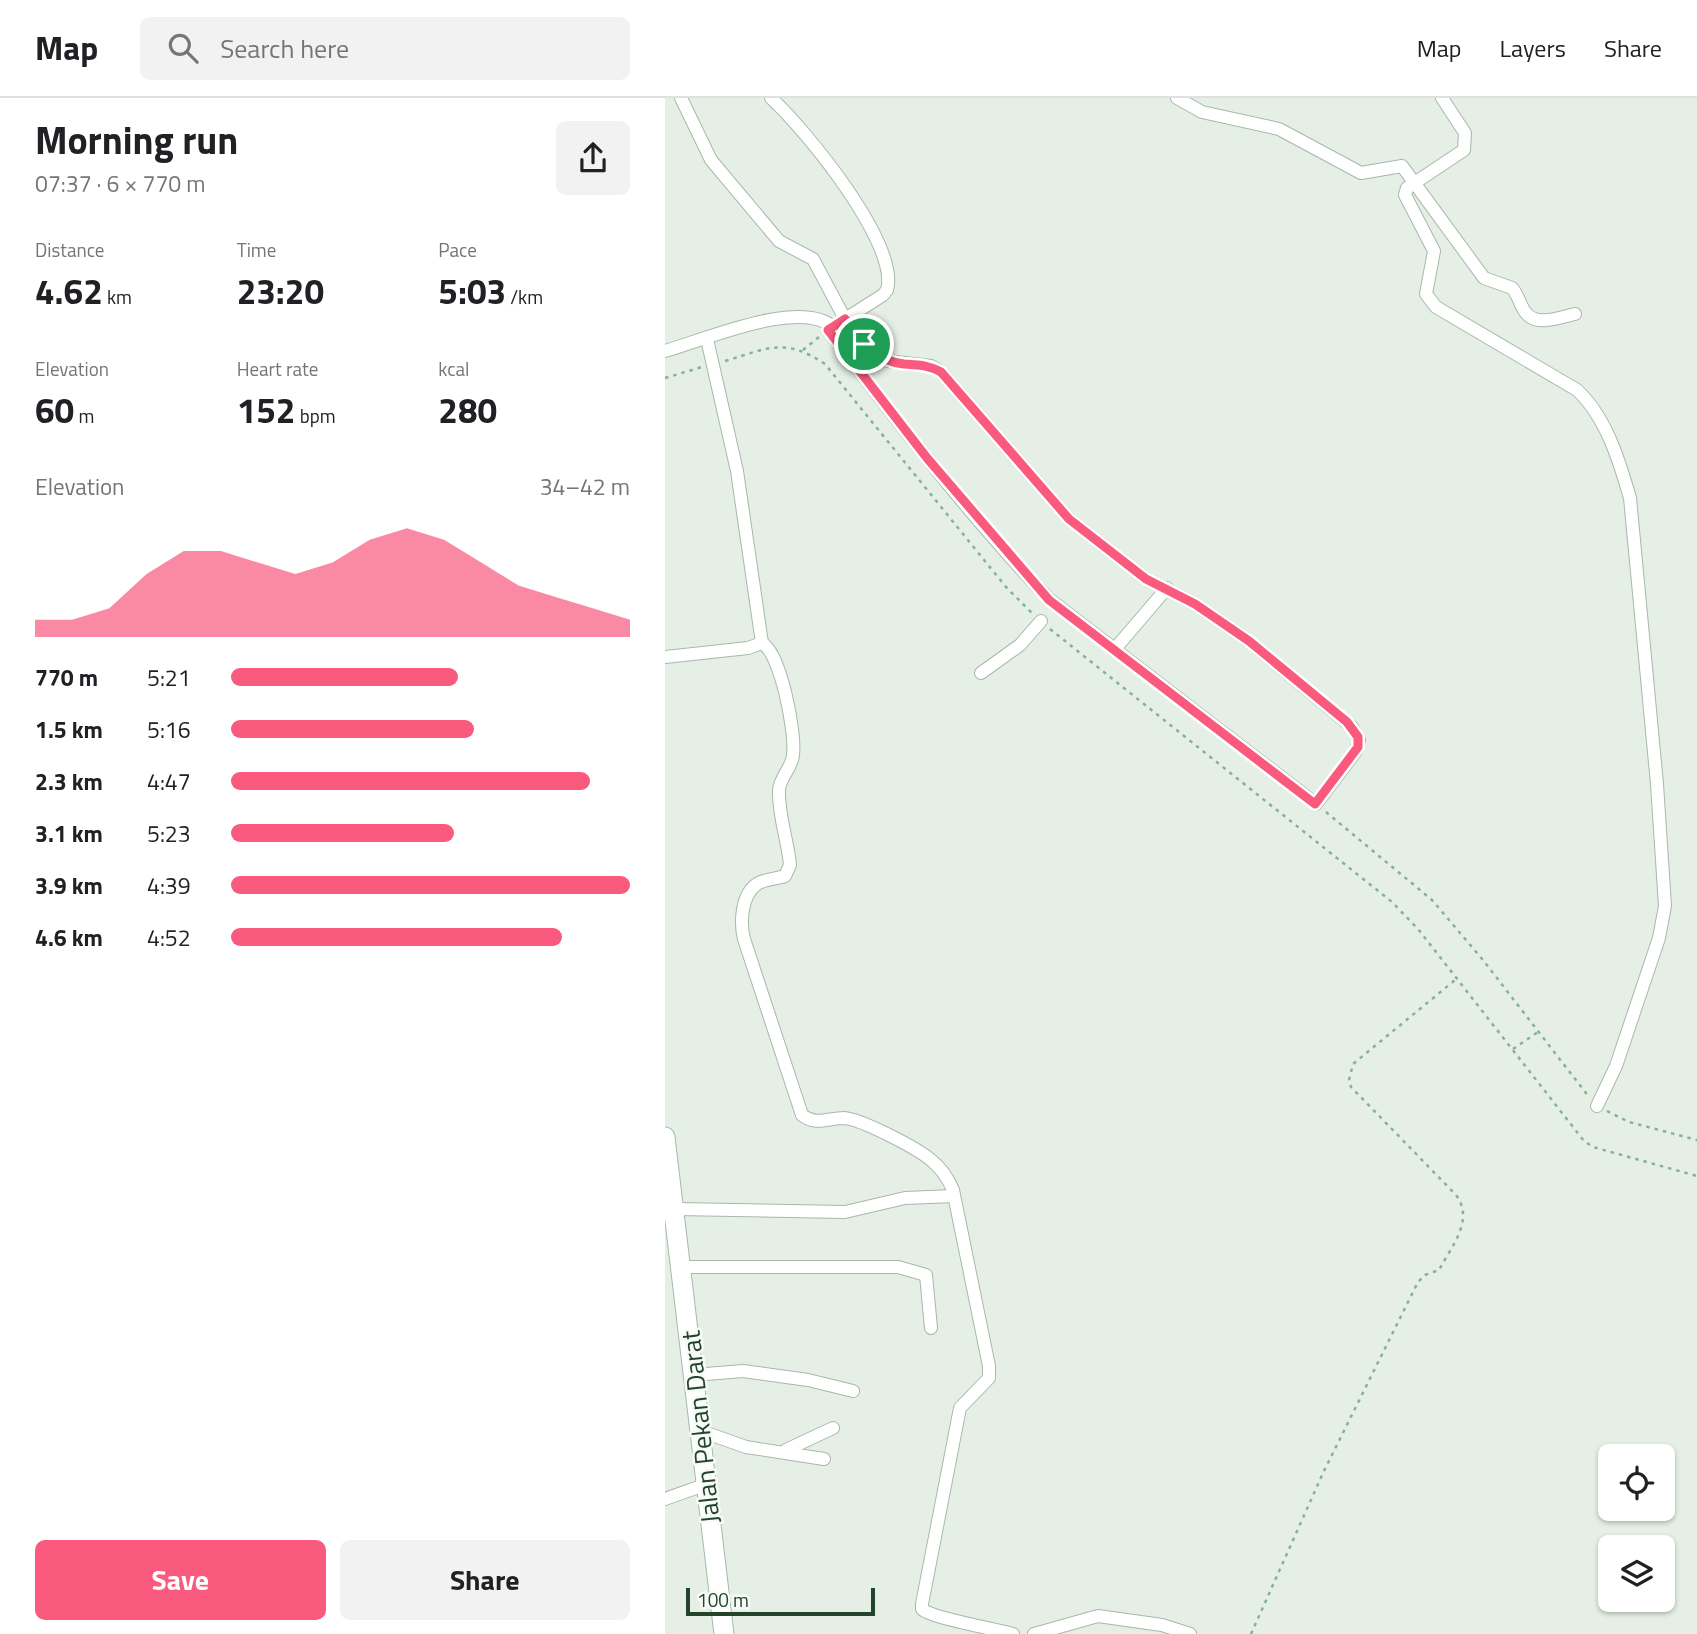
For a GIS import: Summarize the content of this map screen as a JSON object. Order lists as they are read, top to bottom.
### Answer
{
  "streets": {
    "main road": ["Jalan Pekan Darat"]
  },
  "scale_bar": "100 m",
  "page": {
    "header": "Map",
    "search": "Search here",
    "nav": ["Map", "Layers", "Share"],
    "heading": ["Morning run", "07:37 · 6 × 770 m"],
    "stats": [
      ["Distance", "4.62 km"],
      ["Time", "23:20"],
      ["Pace", "5:03 /km"],
      ["Elevation", "60 m"],
      ["Heart rate", "152 bpm"],
      ["kcal", "280"]
    ],
    "chart": ["Elevation", "34–42 m"],
    "list": [
      {
        "name": "770 m",
        "note": "5:21"
      },
      {
        "name": "1.5 km",
        "note": "5:16"
      },
      {
        "name": "2.3 km",
        "note": "4:47"
      },
      {
        "name": "3.1 km",
        "note": "5:23"
      },
      {
        "name": "3.9 km",
        "note": "4:39"
      },
      {
        "name": "4.6 km",
        "note": "4:52"
      }
    ],
    "buttons": ["Save", "Share"],
    "scale": "100 m"
  }
}
